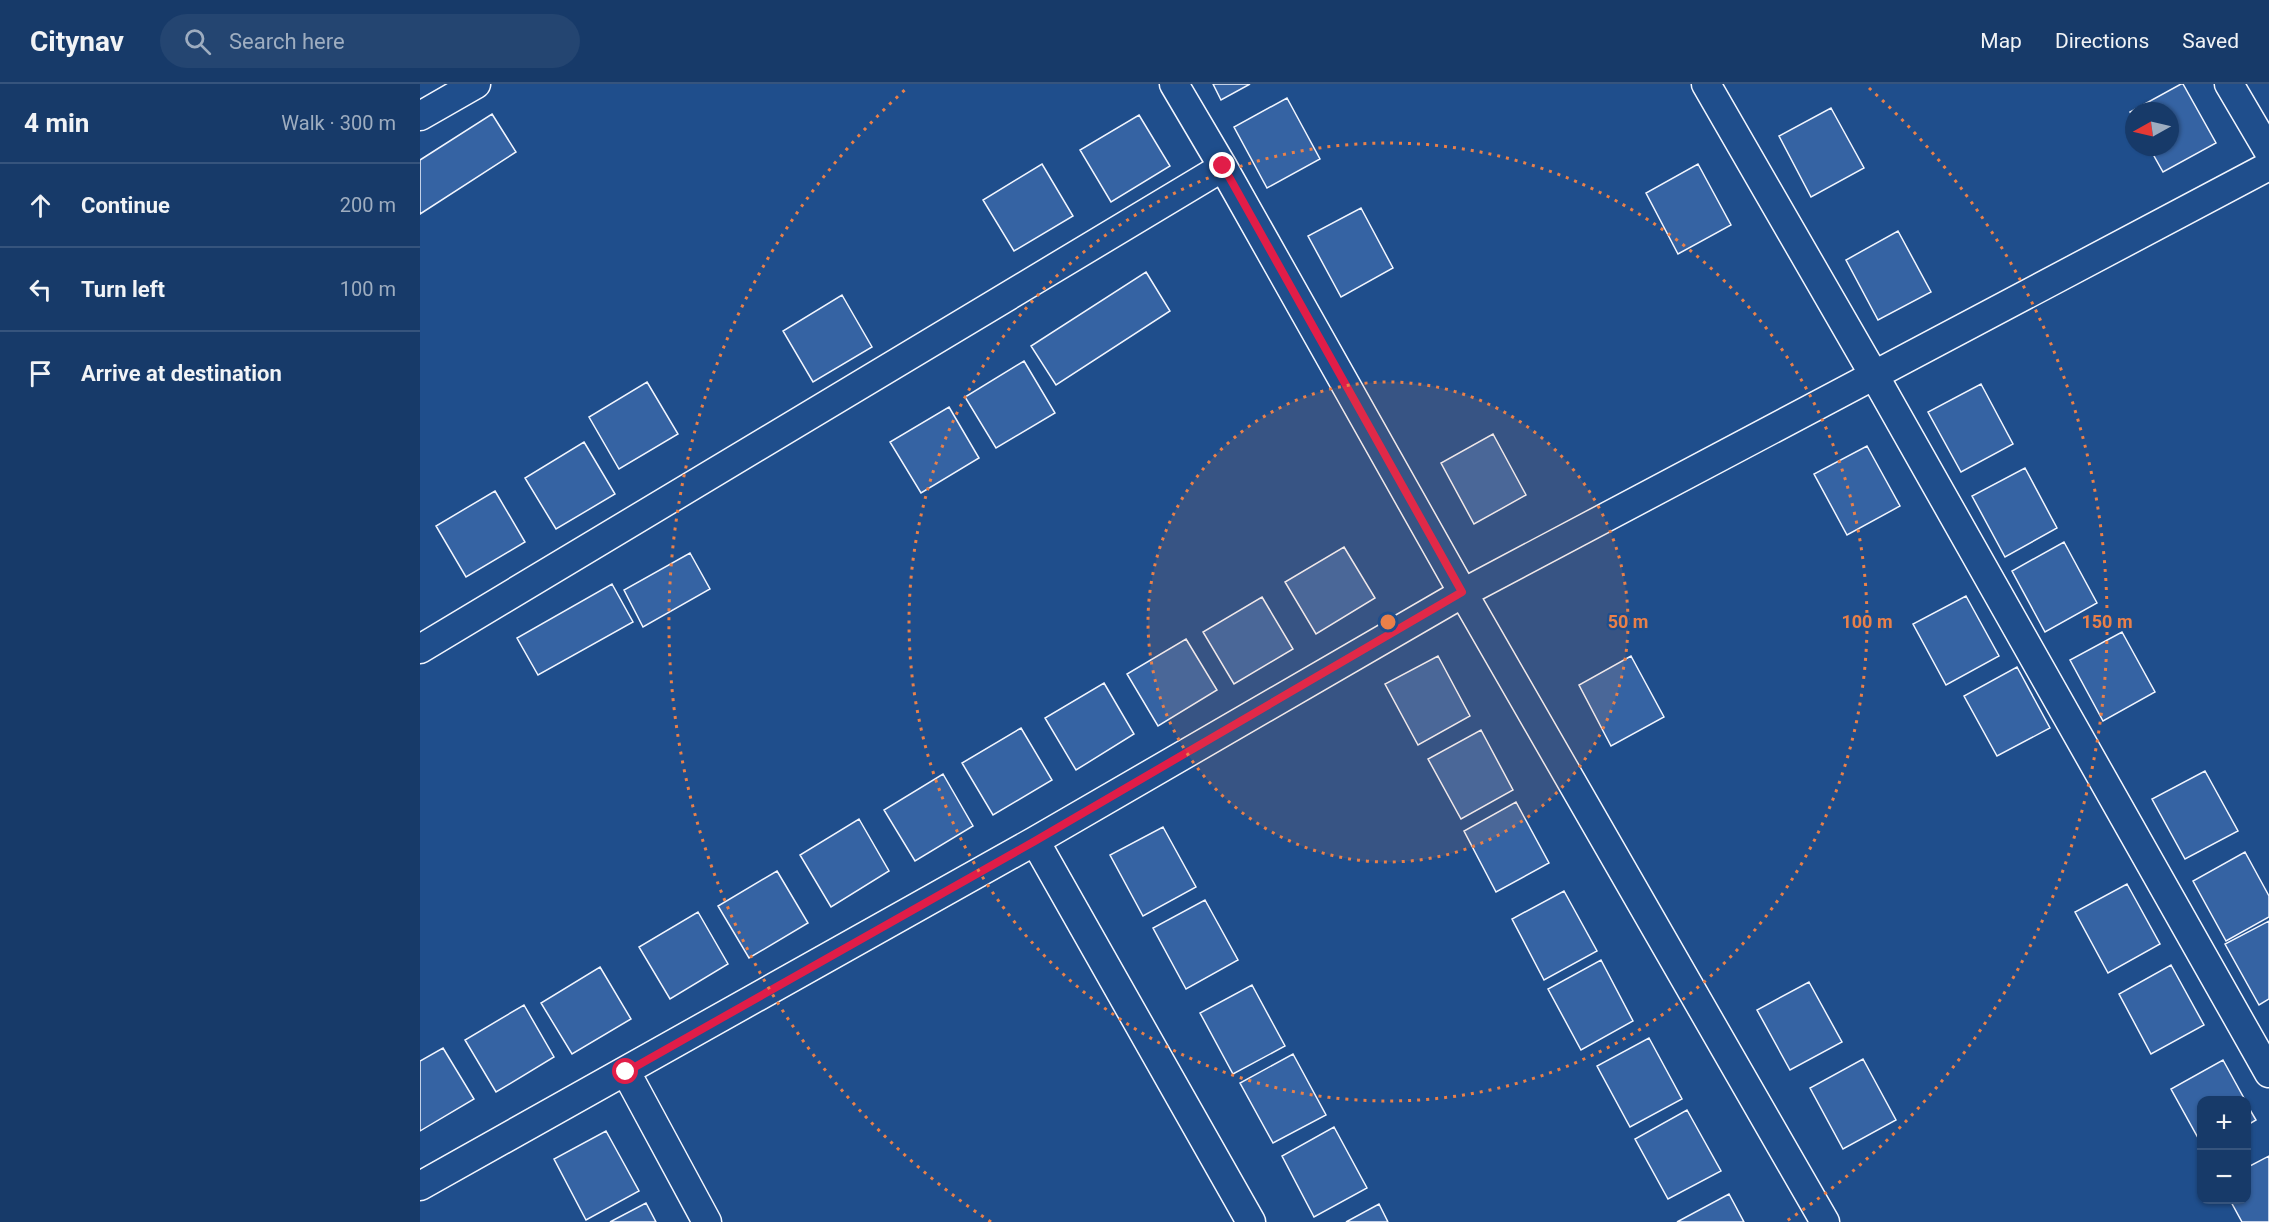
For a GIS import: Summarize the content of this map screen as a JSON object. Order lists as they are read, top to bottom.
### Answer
{
  "north": "left",
  "page": {
    "header": "Citynav",
    "search": "Search here",
    "nav": ["Map", "Directions", "Saved"],
    "heading": ["4 min", "Walk · 300 m"],
    "list": [
      ["Continue", "200 m"],
      ["Turn left", "100 m"],
      "Arrive at destination"
    ],
    "map_buttons": ["+", "−"]
  },
  "rings": ["50 m", "100 m", "150 m"]
}
